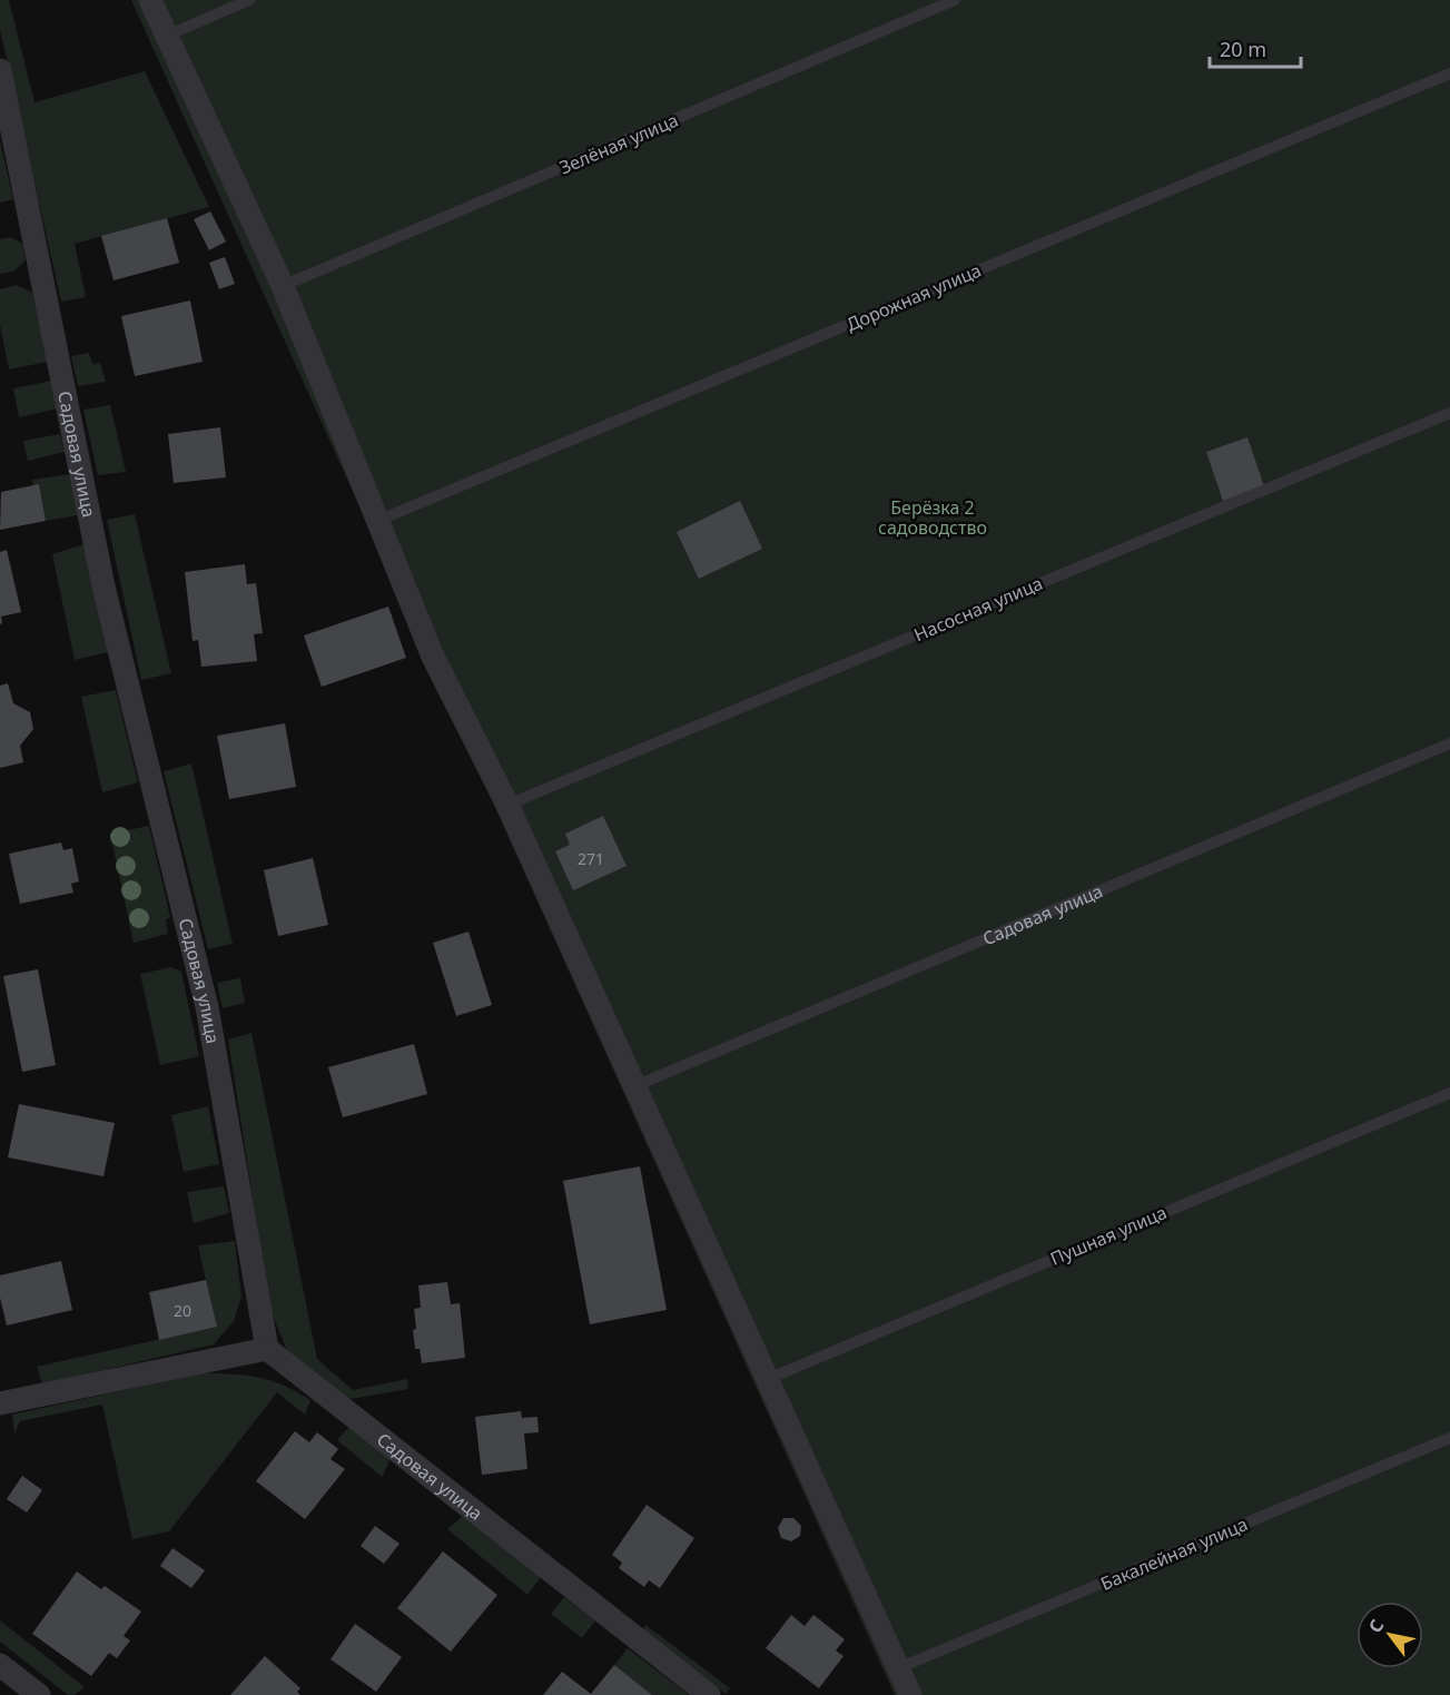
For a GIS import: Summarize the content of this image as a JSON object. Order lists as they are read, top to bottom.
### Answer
{
  "streets": {
    "street": ["Садовая улица"],
    "lane": [
      "Зелёная улица",
      "Дорожная улица",
      "Насосная улица",
      "Пушная улица",
      "Бакалейная улица"
    ]
  },
  "parks": ["Берёзка 2 садоводство"],
  "house_numbers": ["271", "20"],
  "scale_bar": "20 m",
  "north": "top left"
}
